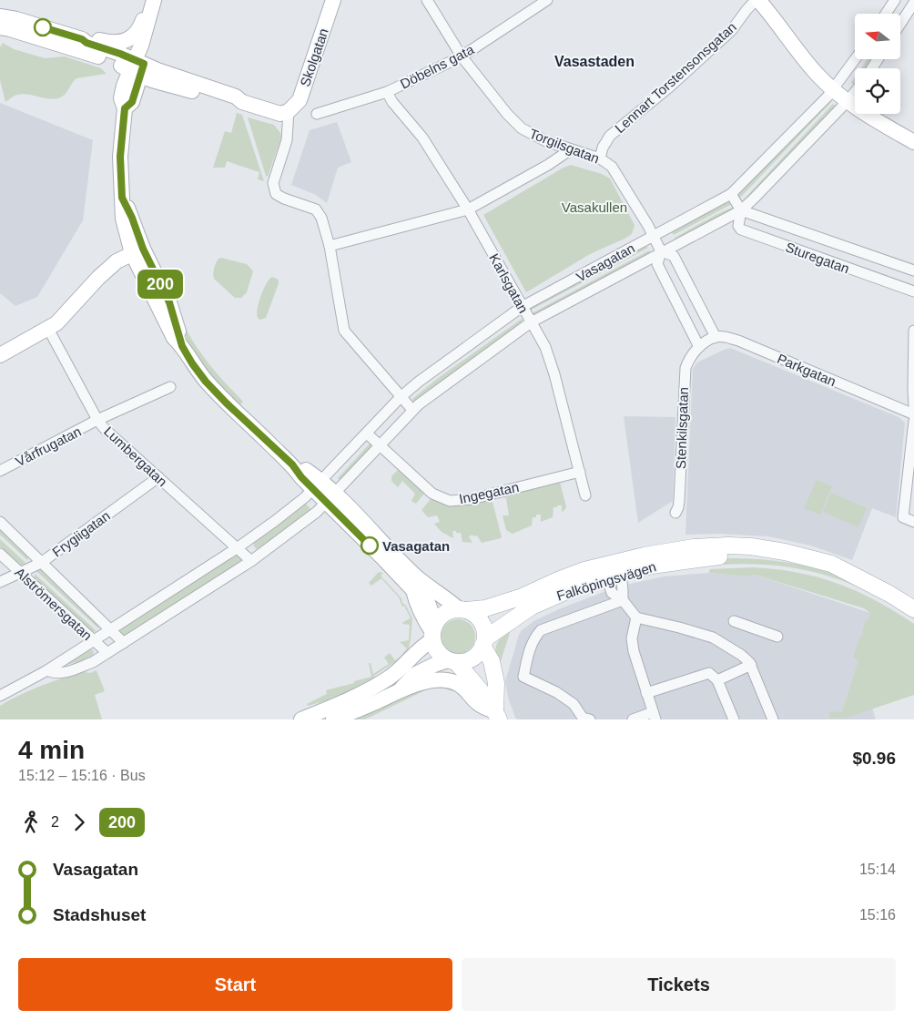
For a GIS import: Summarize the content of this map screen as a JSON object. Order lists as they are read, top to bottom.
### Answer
{
  "streets": {
    "main road": ["Skolgatan", "Falköpingsvägen"],
    "street": [
      "Döbelns gata",
      "Lennart Torstensonsgatan",
      "Torgilsgatan",
      "Sturegatan",
      "Vasagatan",
      "Karlsgatan",
      "Parkgatan",
      "Stenkilsgatan",
      "Vårfrugatan",
      "Lumbergatan",
      "Ingegatan",
      "Frygiigatan",
      "Alströmersgatan"
    ]
  },
  "crossings": [
    ["Döbelns gata", "Torgilsgatan"],
    ["Döbelns gata", "Karlsgatan"],
    ["Lennart Torstensonsgatan", "Torgilsgatan"],
    ["Torgilsgatan", "Vasagatan"],
    ["Torgilsgatan", "Parkgatan"],
    ["Torgilsgatan", "Stenkilsgatan"],
    ["Sturegatan", "Vasagatan"],
    ["Vasagatan", "Karlsgatan"],
    ["Vasagatan", "Lumbergatan"],
    ["Vasagatan", "Ingegatan"],
    ["Vasagatan", "Alströmersgatan"],
    ["Karlsgatan", "Ingegatan"],
    ["Vårfrugatan", "Lumbergatan"],
    ["Lumbergatan", "Frygiigatan"],
    ["Frygiigatan", "Alströmersgatan"]
  ],
  "districts": ["Vasastaden"],
  "parks": ["Vasakullen"],
  "places": ["Vasagatan"],
  "lines": ["bus line 200"],
  "north": "left",
  "page": {
    "on_map": "200",
    "heading": ["4 min", "15:12 – 15:16 · Bus", "$0.96"],
    "legs": ["2", "200"],
    "list": [
      {
        "name": "Vasagatan",
        "value": "15:14"
      },
      {
        "name": "Stadshuset",
        "value": "15:16"
      }
    ],
    "buttons": ["Start", "Tickets"]
  }
}
